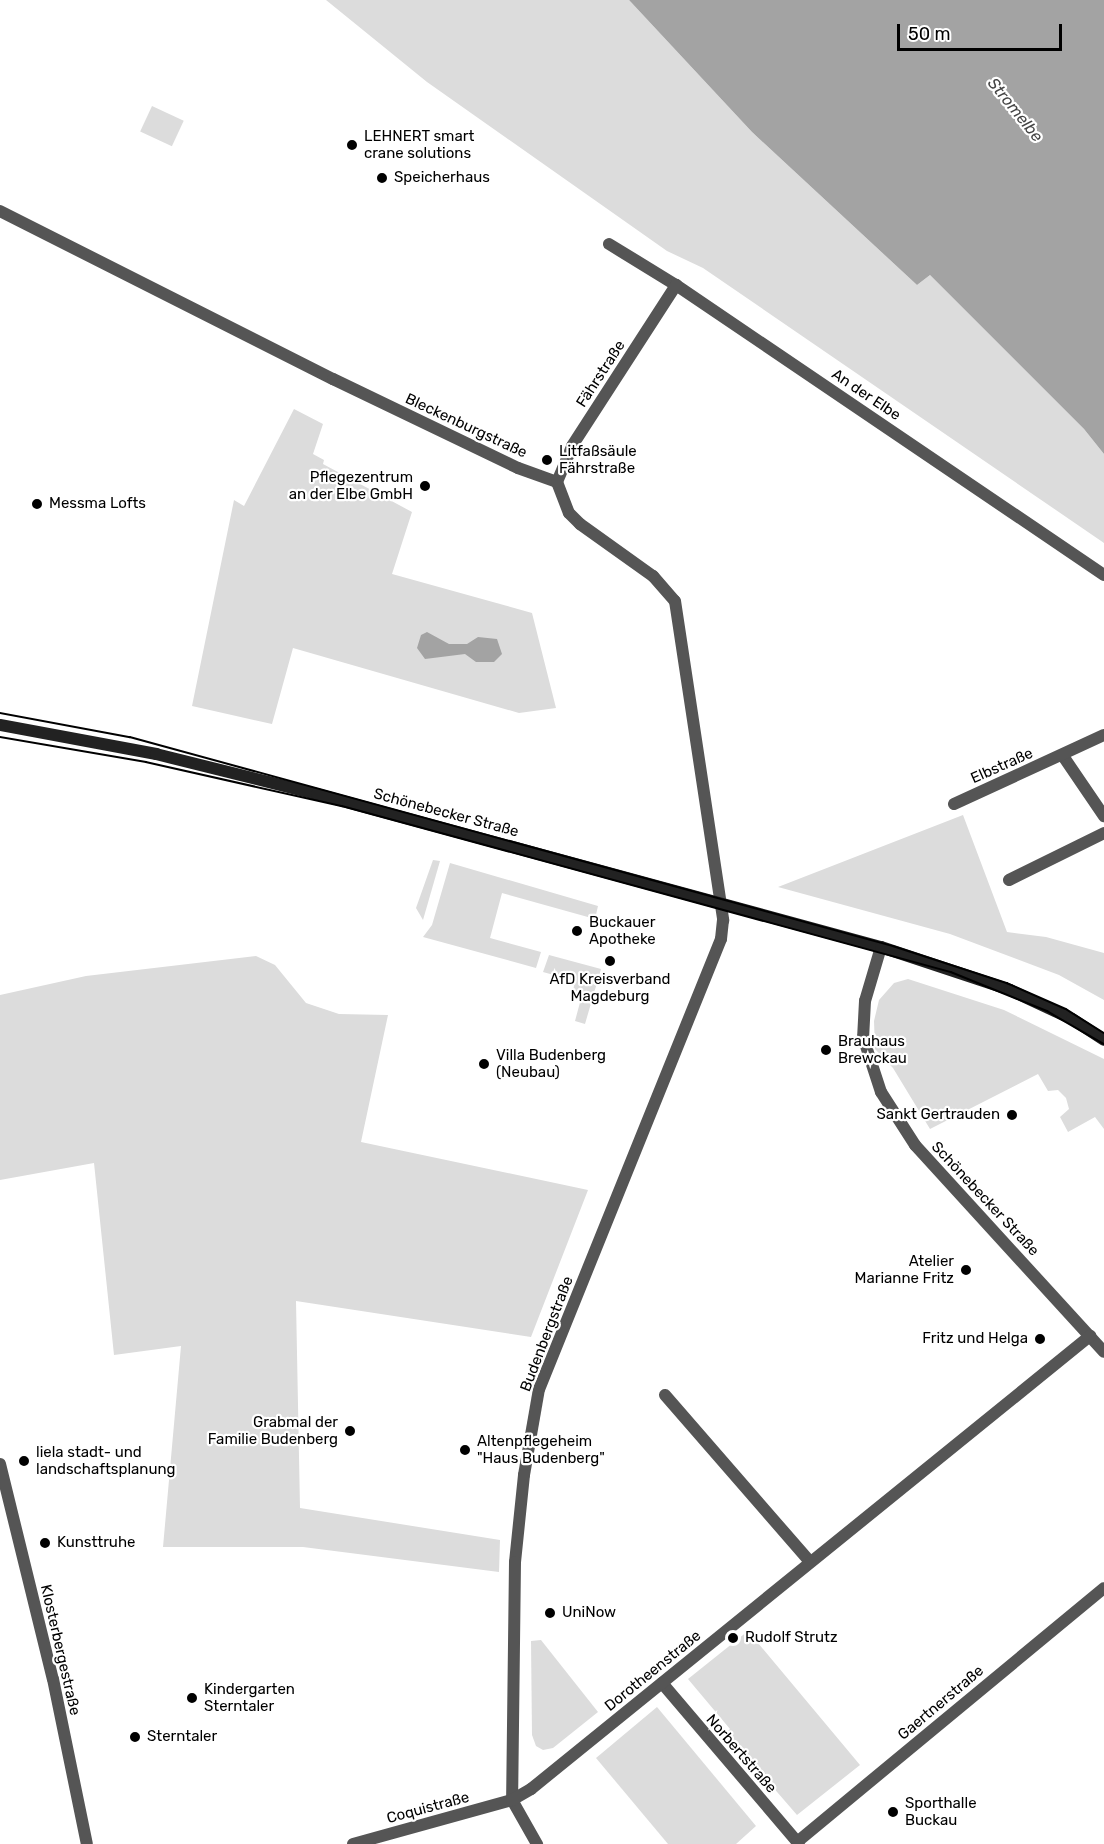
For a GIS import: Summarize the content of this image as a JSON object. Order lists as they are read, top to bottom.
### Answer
{
  "streets": {
    "main road": ["Schönebecker Straße"],
    "street": [
      "Fährstraße",
      "An der Elbe",
      "Bleckenburgstraße",
      "Elbstraße",
      "Budenbergstraße",
      "Klosterbergestraße",
      "Dorotheenstraße",
      "Gaertnerstraße",
      "Norbertstraße",
      "Coquistraße"
    ]
  },
  "crossings": [
    ["Fährstraße", "An der Elbe"],
    ["Fährstraße", "Bleckenburgstraße"],
    ["Schönebecker Straße", "Budenbergstraße"],
    ["Schönebecker Straße", "Dorotheenstraße"],
    ["Budenbergstraße", "Dorotheenstraße"],
    ["Budenbergstraße", "Coquistraße"],
    ["Dorotheenstraße", "Norbertstraße"],
    ["Dorotheenstraße", "Coquistraße"],
    ["Gaertnerstraße", "Norbertstraße"]
  ],
  "water": ["Stromelbe"],
  "places": [
    "LEHNERT smart crane solutions",
    "Speicherhaus",
    "Litfaßsäule Fährstraße",
    "Pflegezentrum an der Elbe GmbH",
    "Messma Lofts",
    "Buckauer Apotheke",
    "AfD Kreisverband Magdeburg",
    "Brauhaus Brewckau",
    "Villa Budenberg (Neubau)",
    "Sankt Gertrauden",
    "Atelier Marianne Fritz",
    "Fritz und Helga",
    "Grabmal der Familie Budenberg",
    "Altenpflegeheim \"Haus Budenberg\"",
    "liela stadt- und landschaftsplanung",
    "Kunsttruhe",
    "UniNow",
    "Rudolf Strutz",
    "Kindergarten Sterntaler",
    "Sterntaler",
    "Sporthalle Buckau"
  ],
  "scale_bar": "50 m"
}
